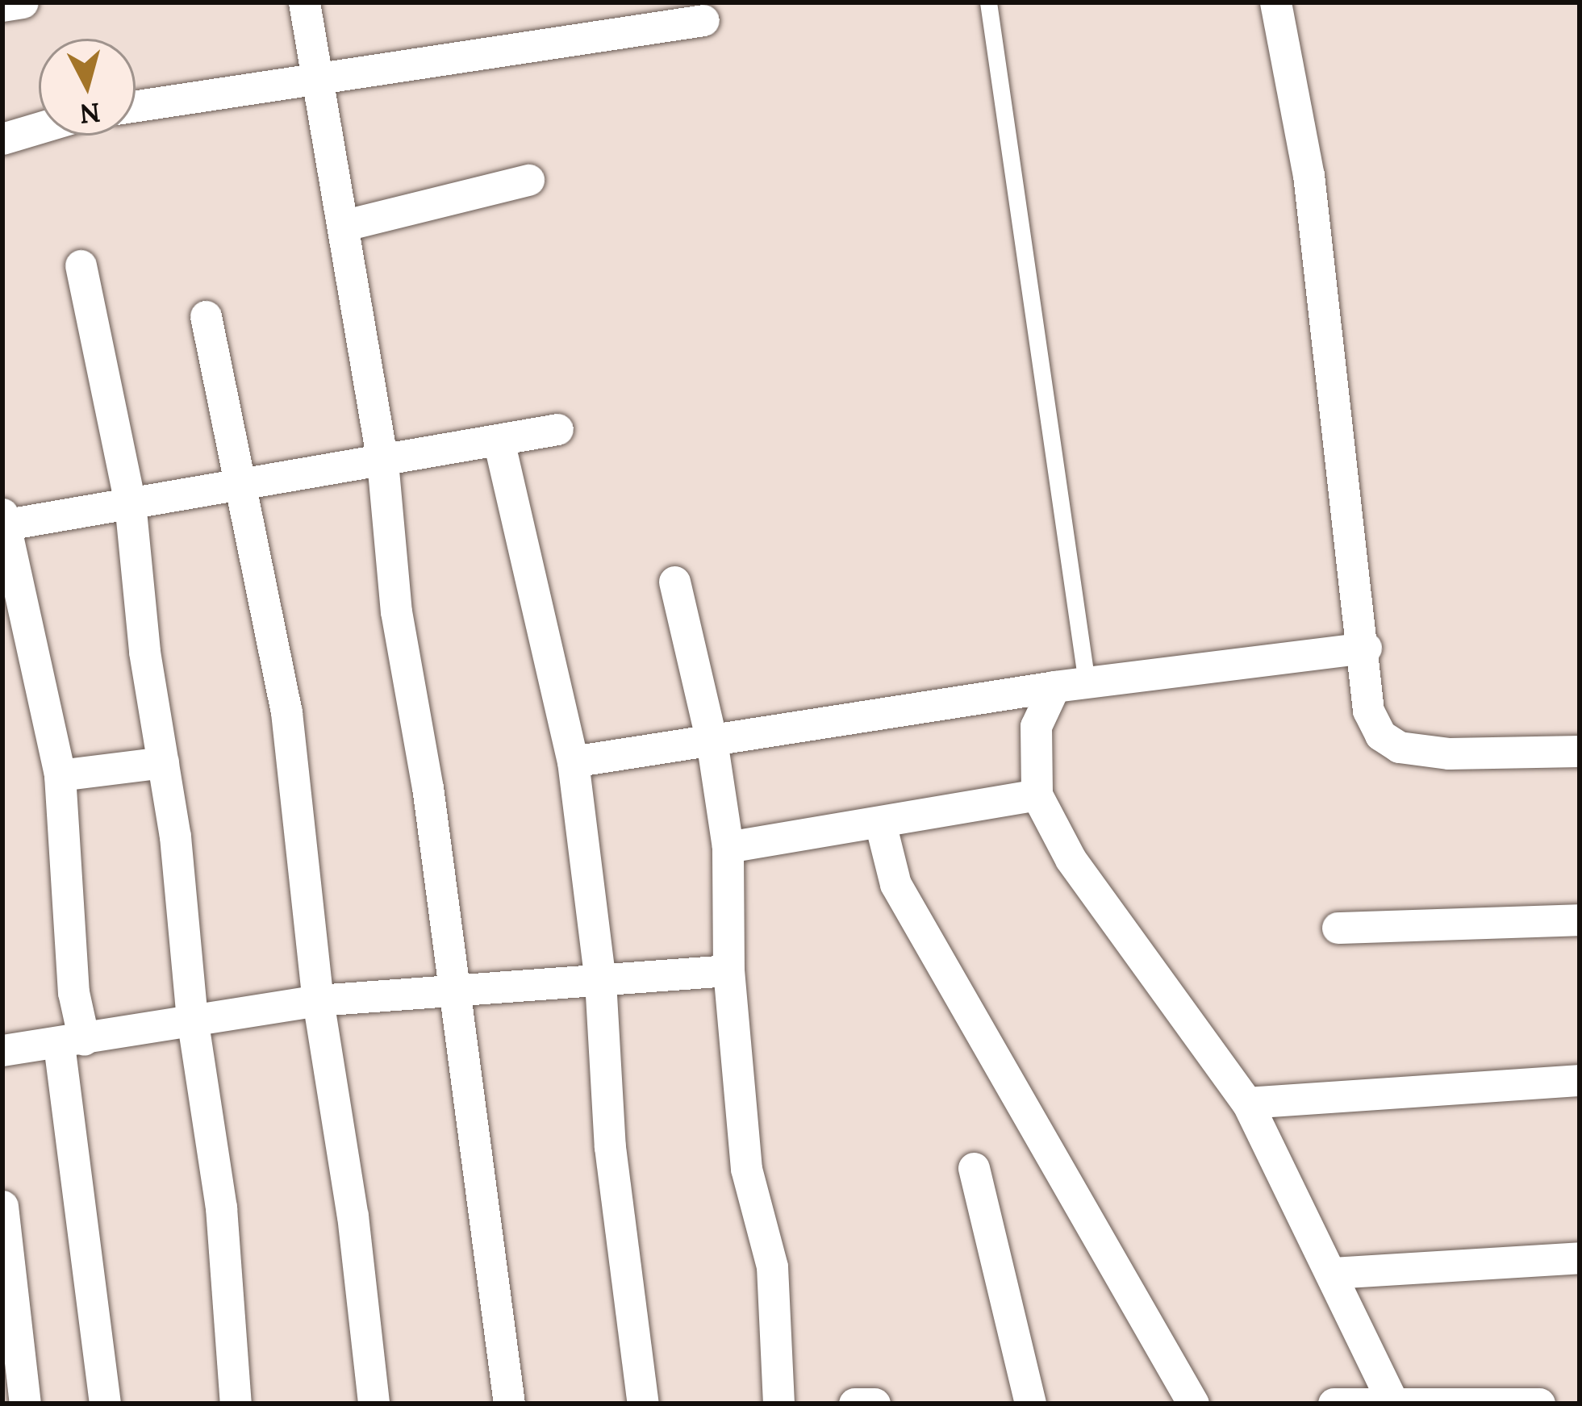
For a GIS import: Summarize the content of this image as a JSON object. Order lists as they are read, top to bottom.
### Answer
{
  "north": "bottom"
}
